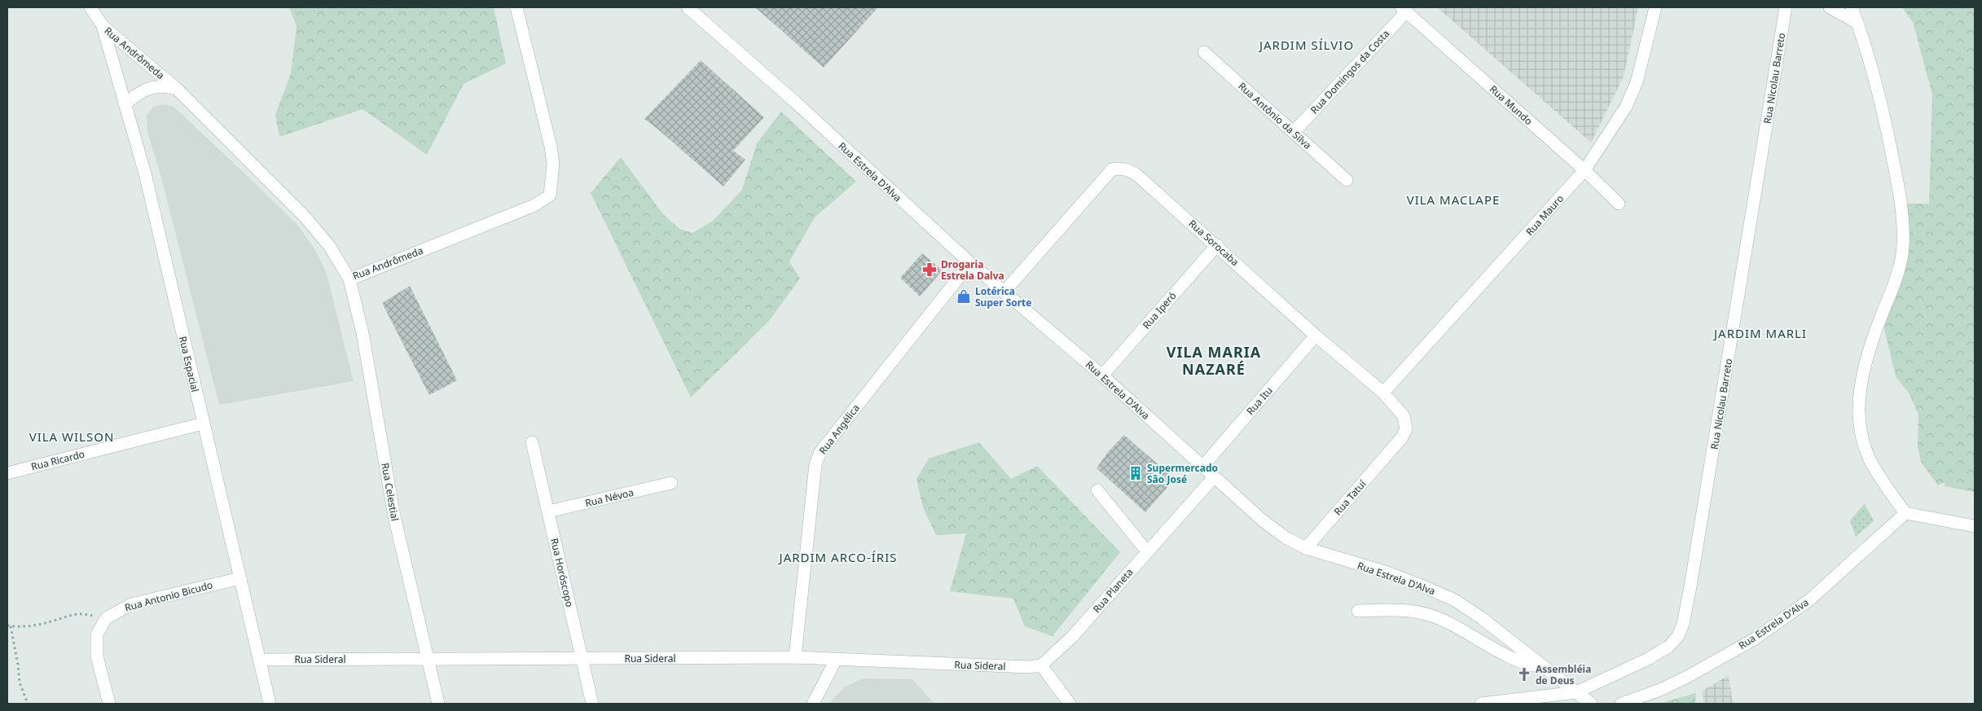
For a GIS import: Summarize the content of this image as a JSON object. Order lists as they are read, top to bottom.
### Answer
{
  "streets": {
    "street": [
      "Rua Andrômeda",
      "Rua Domingos da Costa",
      "Rua Nicolau Barreto",
      "Rua Mundo",
      "Rua Antônio da Silva",
      "Rua Estrela D'Alva",
      "Rua Mauro",
      "Rua Sorocaba",
      "Rua Iperó",
      "Rua Espacial",
      "Rua Itu",
      "Rua Angélica",
      "Rua Ricardo",
      "Rua Celestial",
      "Rua Névoa",
      "Rua Tatuí",
      "Rua Horóscopo",
      "Rua Planeta",
      "Rua Antonio Bicudo",
      "Rua Sideral"
    ]
  },
  "crossings": [
    ["Rua Andrômeda", "Rua Espacial"],
    ["Rua Andrômeda", "Rua Celestial"],
    ["Rua Domingos da Costa", "Rua Mundo"],
    ["Rua Domingos da Costa", "Rua Antônio da Silva"],
    ["Rua Nicolau Barreto", "Rua Estrela D'Alva"],
    ["Rua Mundo", "Rua Mauro"],
    ["Rua Estrela D'Alva", "Rua Sorocaba"],
    ["Rua Estrela D'Alva", "Rua Iperó"],
    ["Rua Estrela D'Alva", "Rua Itu"],
    ["Rua Estrela D'Alva", "Rua Angélica"],
    ["Rua Estrela D'Alva", "Rua Tatuí"],
    ["Rua Estrela D'Alva", "Rua Planeta"],
    ["Rua Mauro", "Rua Sorocaba"],
    ["Rua Sorocaba", "Rua Iperó"],
    ["Rua Sorocaba", "Rua Itu"],
    ["Rua Sorocaba", "Rua Tatuí"],
    ["Rua Espacial", "Rua Ricardo"],
    ["Rua Espacial", "Rua Antonio Bicudo"],
    ["Rua Espacial", "Rua Sideral"],
    ["Rua Angélica", "Rua Sideral"],
    ["Rua Celestial", "Rua Sideral"],
    ["Rua Névoa", "Rua Horóscopo"],
    ["Rua Horóscopo", "Rua Sideral"],
    ["Rua Planeta", "Rua Sideral"]
  ],
  "districts": [
    "JARDIM SÍLVIO",
    "VILA MACLAPE",
    "JARDIM MARLI",
    "VILA MARIA NAZARÉ",
    "VILA WILSON",
    "JARDIM ARCO-ÍRIS"
  ],
  "places": {
    "pharmacy": ["Drogaria Estrela Dalva"],
    "shop": ["Lotérica Super Sorte"],
    "building": ["Supermercado São José"],
    "church": ["Assembléia de Deus"]
  }
}
